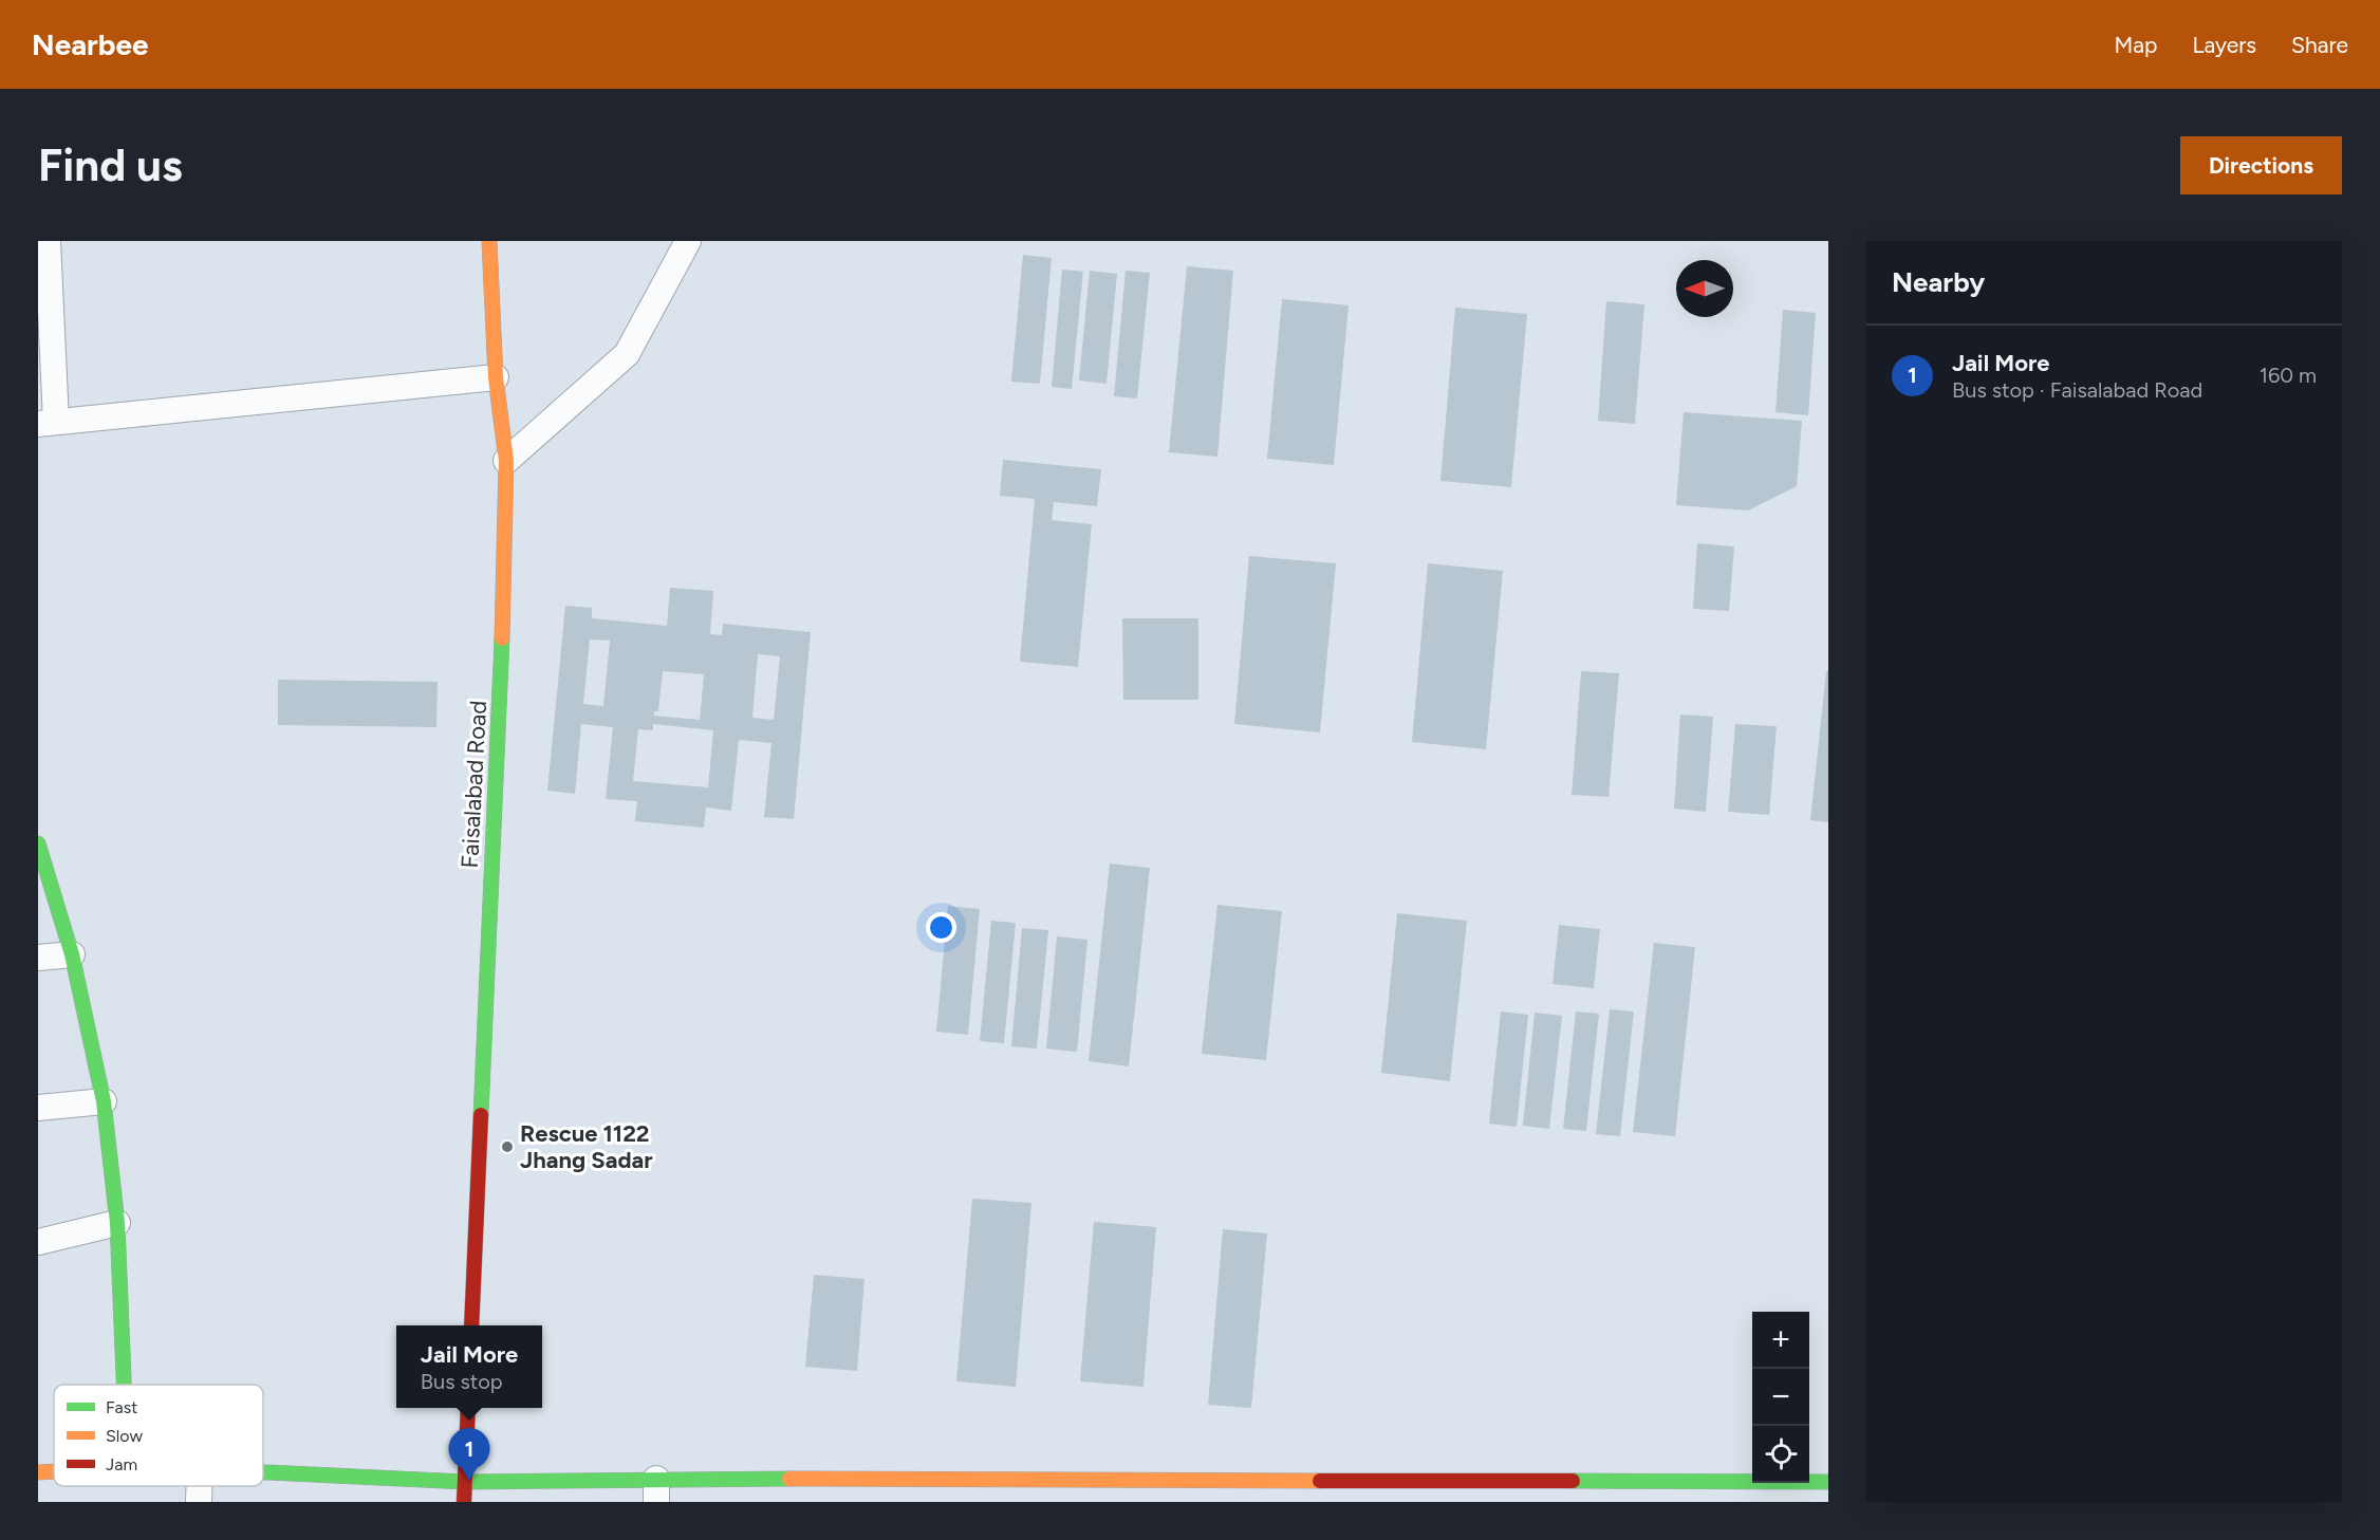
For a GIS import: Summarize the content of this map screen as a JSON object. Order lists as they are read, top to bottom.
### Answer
{
  "streets": {
    "street": ["Faisalabad Road"]
  },
  "places": ["Rescue 1122 Jhang Sadar"],
  "legend": ["Fast", "Slow", "Jam"],
  "north": "left",
  "page": {
    "header": "Nearbee",
    "nav": ["Map", "Layers", "Share"],
    "buttons": "Directions",
    "title": "Find us",
    "heading": "Nearby",
    "list": [
      {
        "mark": "1",
        "name": "Jail More",
        "note": "Bus stop · Faisalabad Road",
        "value": "160 m"
      }
    ],
    "map_buttons": ["+", "−"],
    "popup": ["Jail More", "Bus stop"],
    "pins": "1"
  }
}
